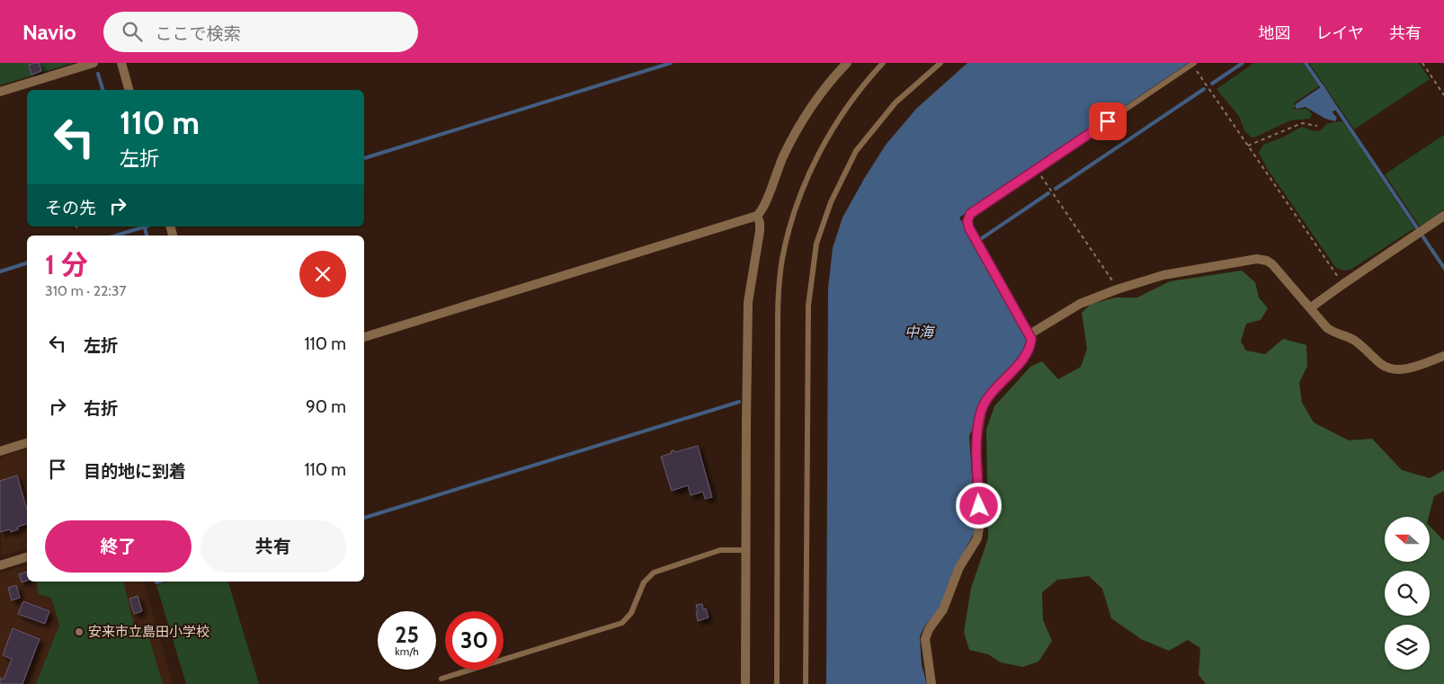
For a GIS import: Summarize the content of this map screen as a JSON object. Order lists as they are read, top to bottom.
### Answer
{
  "water": ["中海"],
  "places": ["安来市立島田小学校"],
  "north": "left",
  "page": {
    "header": "Navio",
    "search": "ここで検索",
    "nav": ["地図", "レイヤ", "共有"],
    "turn": ["110 m", "左折"],
    "then": "その先",
    "heading": ["1 分", "310 m · 22:37"],
    "list": [
      {
        "name": "左折",
        "value": "110 m"
      },
      {
        "name": "右折",
        "value": "90 m"
      },
      {
        "name": "目的地に到着",
        "value": "110 m"
      }
    ],
    "buttons": ["終了", "共有"],
    "speed": "25 km/h",
    "limit": "30"
  }
}
